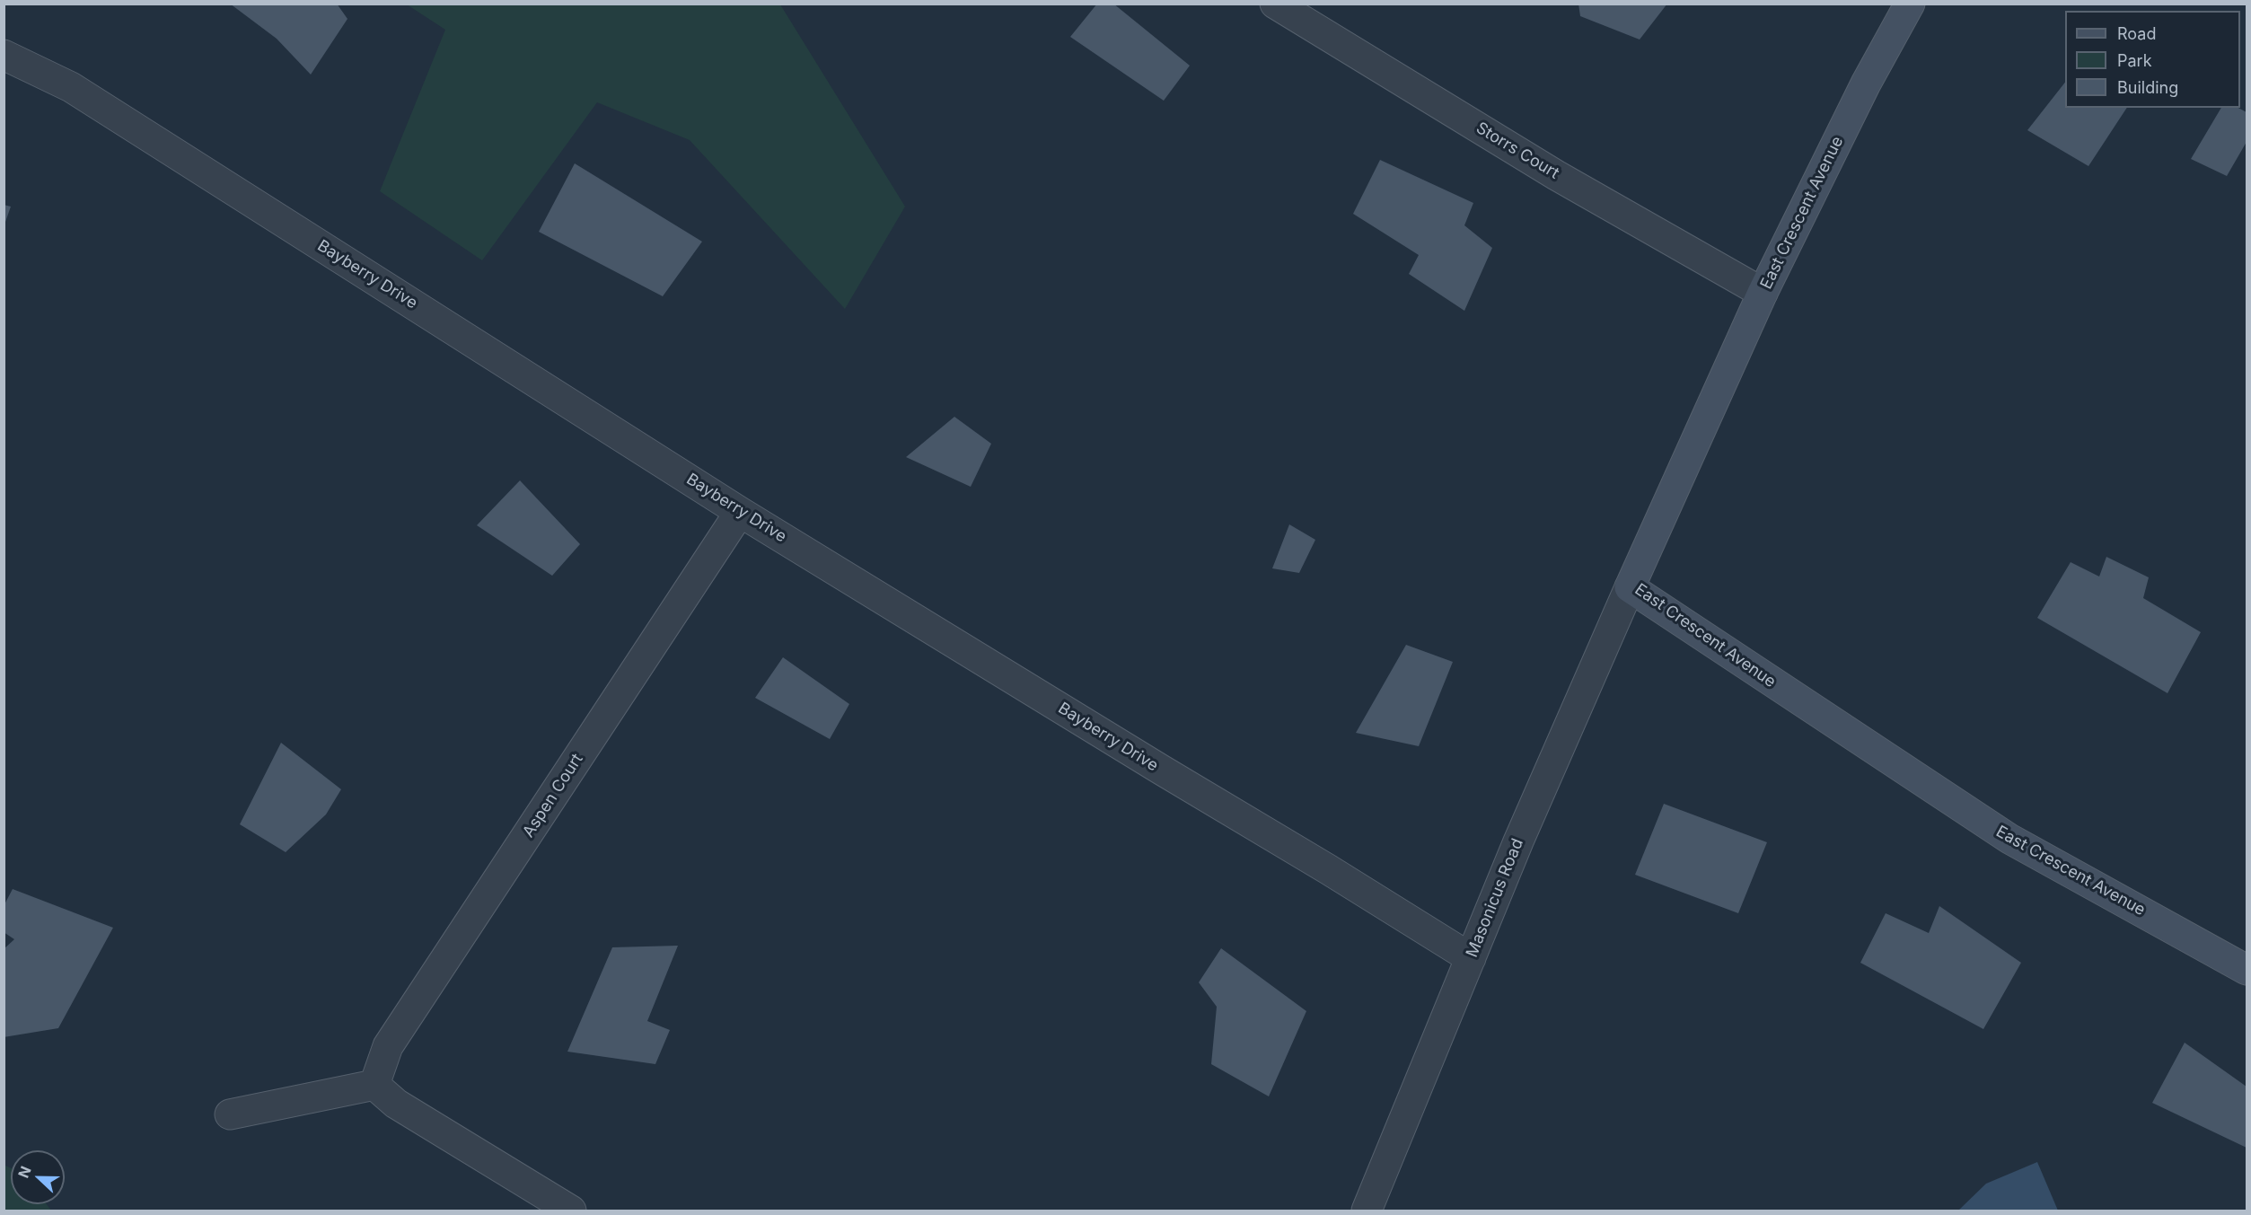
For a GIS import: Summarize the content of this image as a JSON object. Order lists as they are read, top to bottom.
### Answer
{
  "streets": {
    "street": [
      "Storrs Court",
      "East Crescent Avenue",
      "Bayberry Drive",
      "Aspen Court",
      "Masonicus Road"
    ]
  },
  "crossings": [
    ["Storrs Court", "East Crescent Avenue"],
    ["East Crescent Avenue", "Masonicus Road"],
    ["Bayberry Drive", "Aspen Court"],
    ["Bayberry Drive", "Masonicus Road"]
  ],
  "legend": ["Road", "Park", "Building"],
  "north": "left"
}
